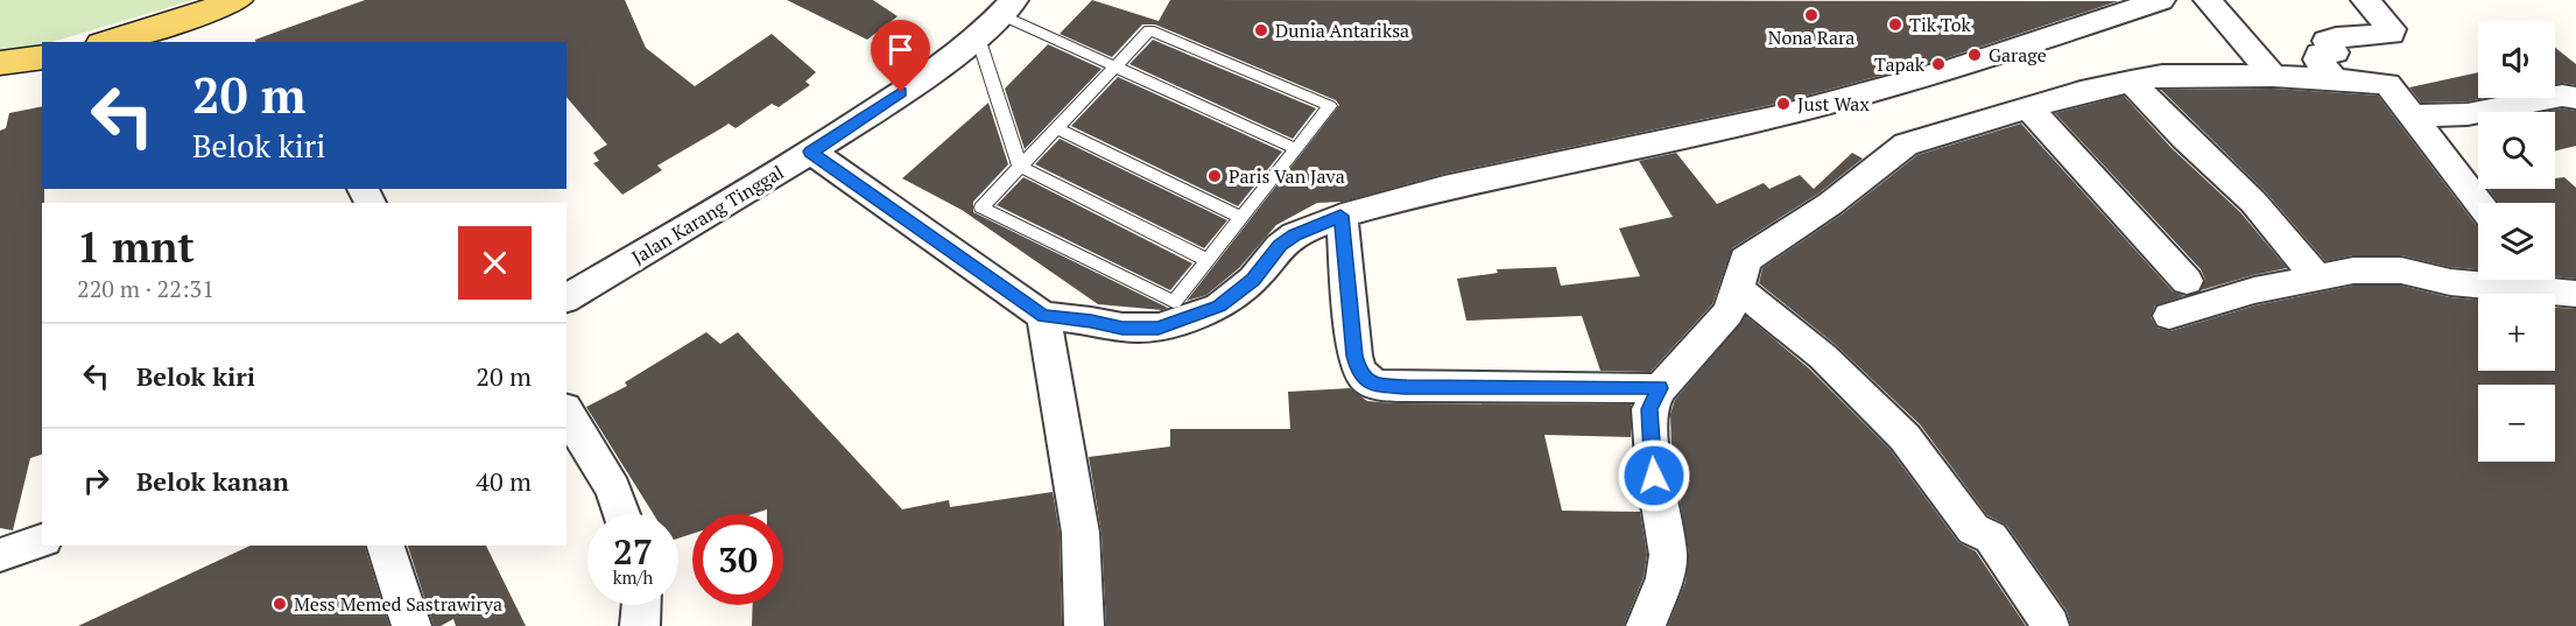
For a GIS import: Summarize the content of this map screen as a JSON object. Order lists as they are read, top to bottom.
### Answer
{
  "streets": {
    "street": ["Jalan Karang Tinggal"]
  },
  "places": [
    "Nona Rara",
    "Tik Tok",
    "Dunia Antariksa",
    "Garage",
    "Tapak",
    "Just Wax",
    "Paris Van Java",
    "Mess Memed Sastrawirya"
  ],
  "page": {
    "map_buttons": ["+", "−"],
    "turn": ["20 m", "Belok kiri"],
    "heading": ["1 mnt", "220 m · 22:31"],
    "list": [
      {
        "name": "Belok kiri",
        "value": "20 m"
      },
      {
        "name": "Belok kanan",
        "value": "40 m"
      }
    ],
    "speed": "27 km/h",
    "limit": "30"
  }
}
